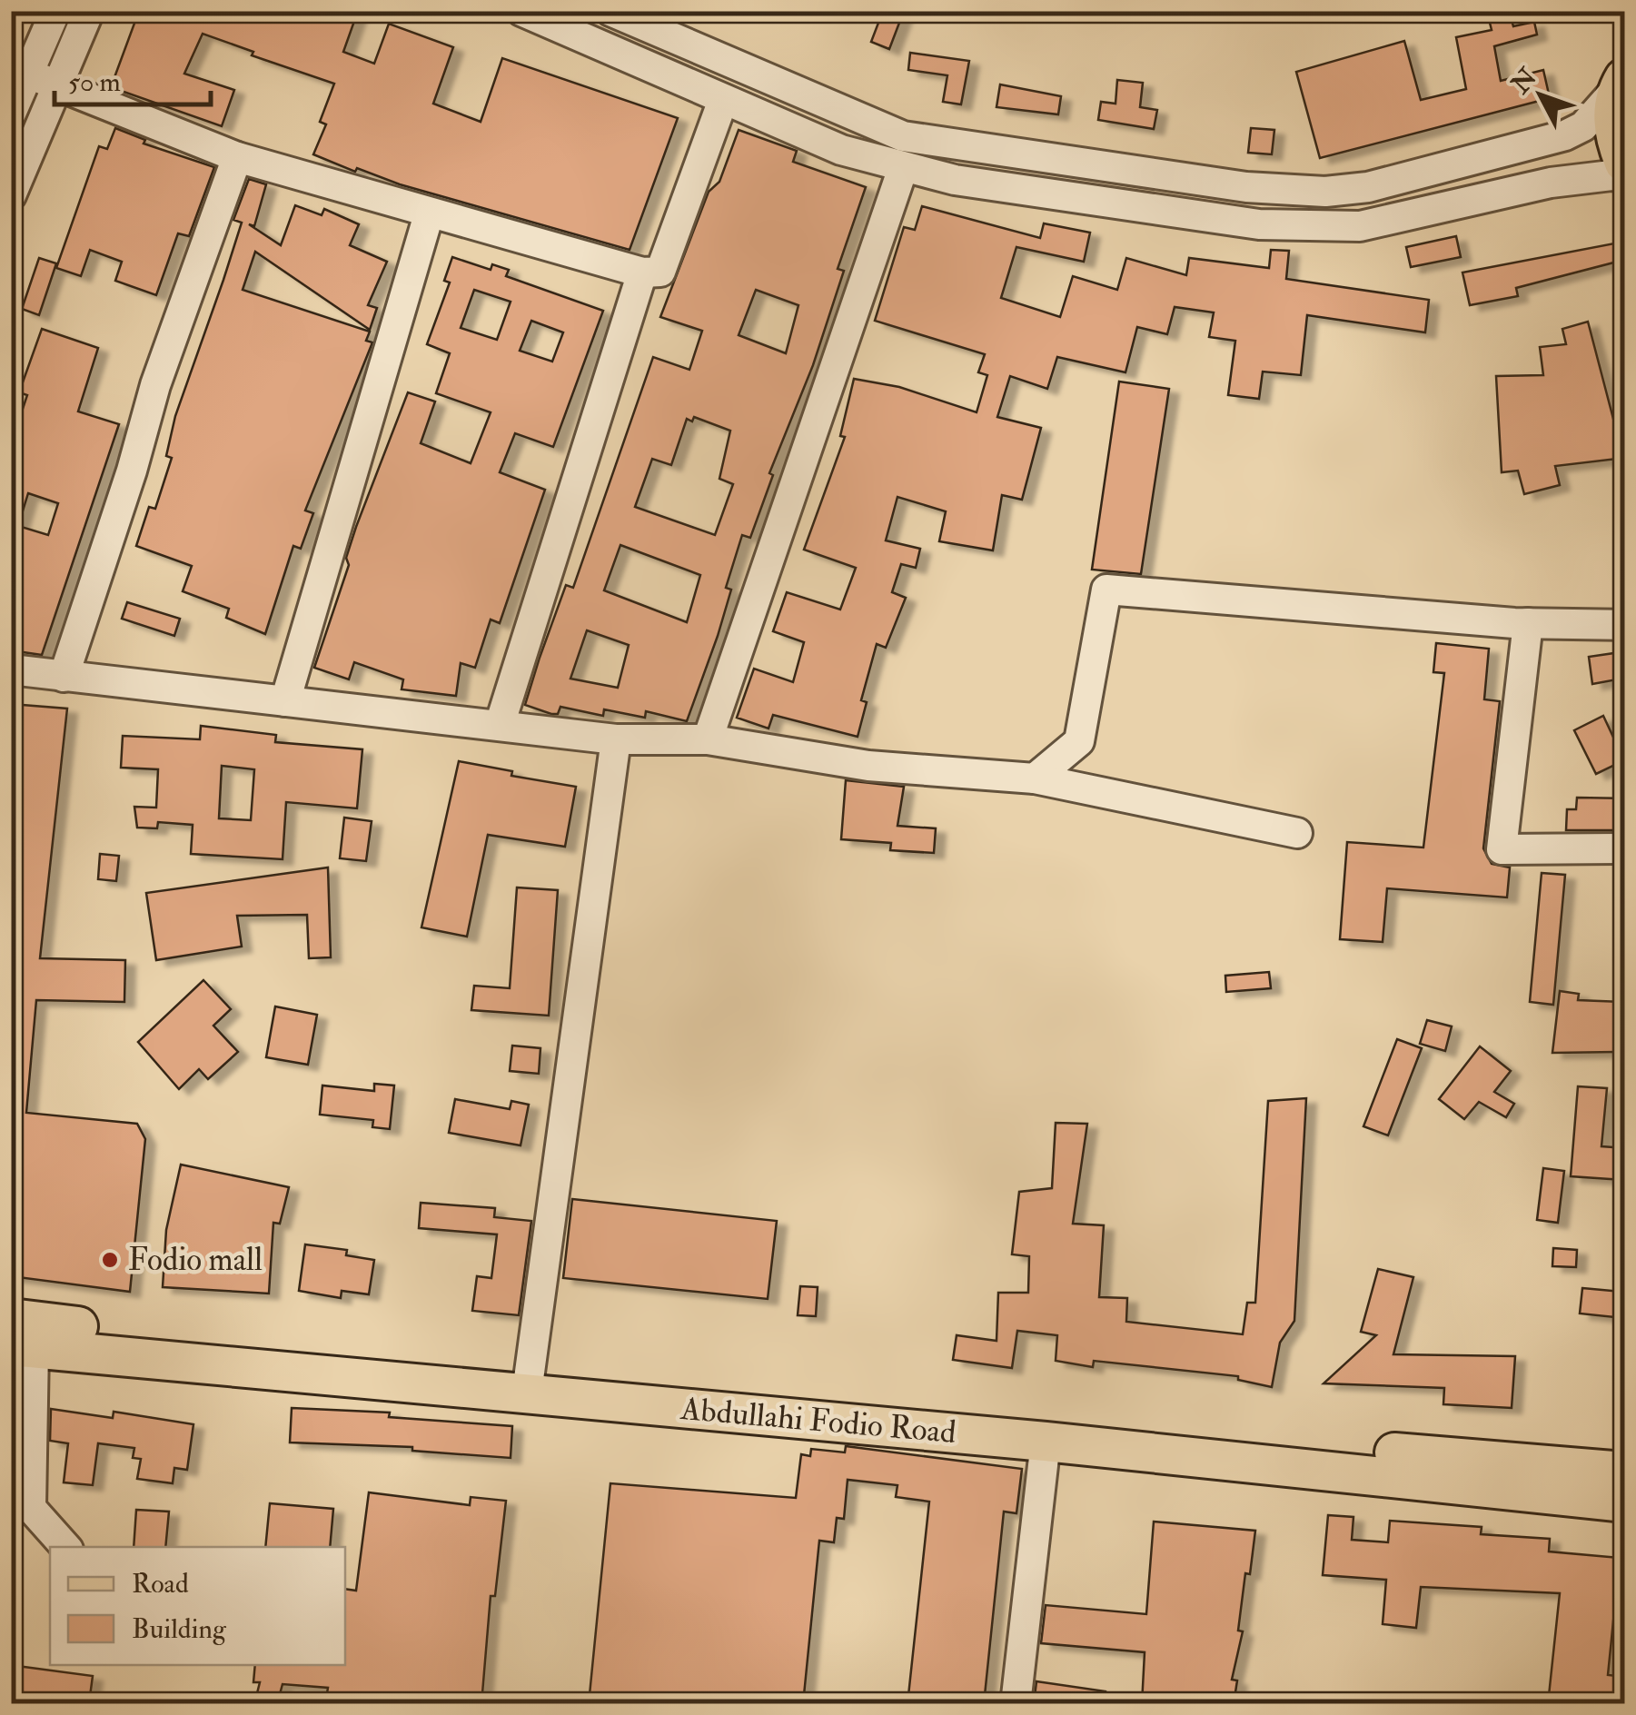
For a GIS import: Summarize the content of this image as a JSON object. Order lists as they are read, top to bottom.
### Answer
{
  "streets": {
    "main road": ["Abdullahi Fodio Road"]
  },
  "places": ["Fodio mall"],
  "legend": ["Road", "Building"],
  "scale_bar": "50 m",
  "north": "top left"
}
